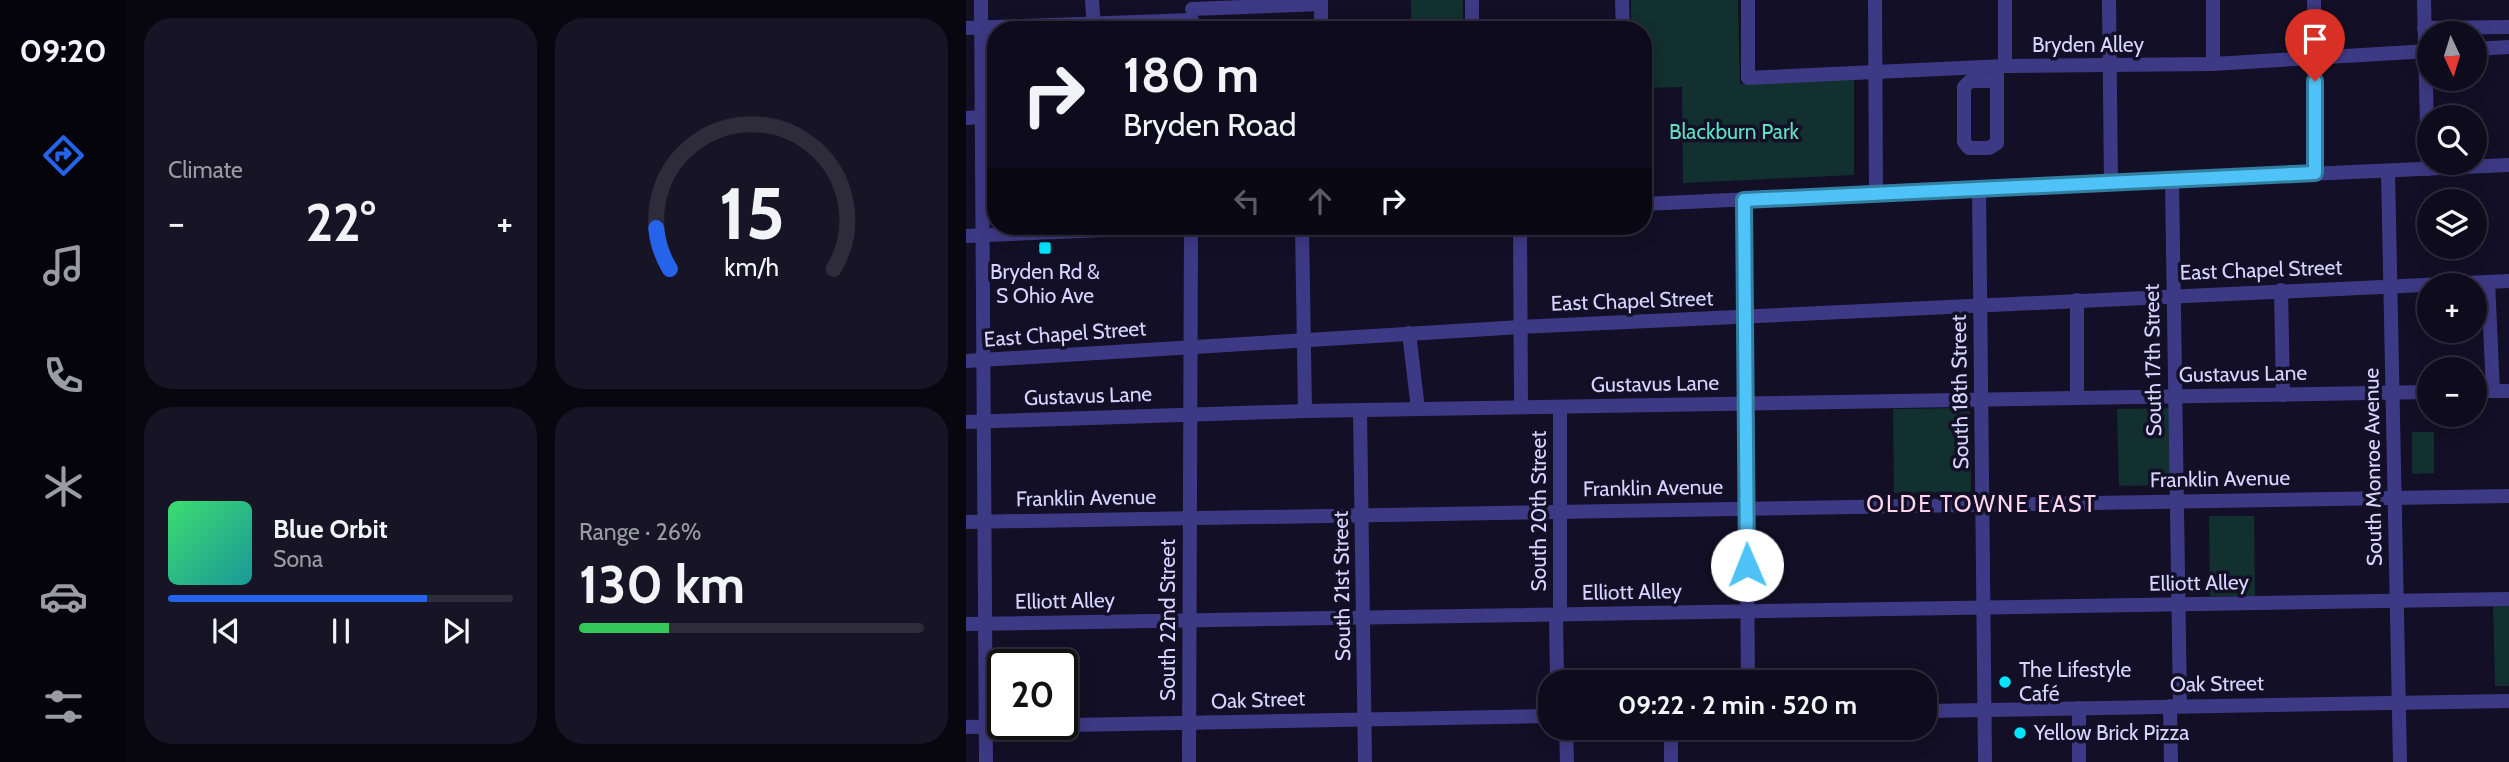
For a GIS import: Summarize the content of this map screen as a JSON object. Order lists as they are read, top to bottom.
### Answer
{
  "streets": {
    "street": [
      "Bryden Alley",
      "East Chapel Street",
      "South 17th Street",
      "Gustavus Lane",
      "South 18th Street",
      "South Monroe Avenue",
      "Franklin Avenue",
      "South 20th Street",
      "Elliott Alley",
      "South 21st Street",
      "South 22nd Street",
      "Oak Street"
    ]
  },
  "crossings": [
    ["East Chapel Street", "South 17th Street"],
    ["East Chapel Street", "South 18th Street"],
    ["East Chapel Street", "South Monroe Avenue"],
    ["East Chapel Street", "South 20th Street"],
    ["East Chapel Street", "South 22nd Street"],
    ["South 17th Street", "Gustavus Lane"],
    ["South 17th Street", "Franklin Avenue"],
    ["South 17th Street", "Elliott Alley"],
    ["South 17th Street", "Oak Street"],
    ["Gustavus Lane", "South 18th Street"],
    ["Gustavus Lane", "South Monroe Avenue"],
    ["Gustavus Lane", "South 20th Street"],
    ["Gustavus Lane", "South 21st Street"],
    ["Gustavus Lane", "South 22nd Street"],
    ["South 18th Street", "Franklin Avenue"],
    ["South 18th Street", "Elliott Alley"],
    ["South 18th Street", "Oak Street"],
    ["South Monroe Avenue", "Franklin Avenue"],
    ["South Monroe Avenue", "Elliott Alley"],
    ["South Monroe Avenue", "Oak Street"],
    ["Franklin Avenue", "South 20th Street"],
    ["Franklin Avenue", "South 21st Street"],
    ["Franklin Avenue", "South 22nd Street"],
    ["South 20th Street", "Elliott Alley"],
    ["Elliott Alley", "South 21st Street"],
    ["Elliott Alley", "South 22nd Street"],
    ["South 21st Street", "Oak Street"],
    ["South 22nd Street", "Oak Street"]
  ],
  "districts": ["OLDE TOWNE EAST"],
  "parks": ["Blackburn Park"],
  "places": {
    "transit": ["Bryden Rd & S Ohio Ave"],
    "other": ["The Lifestyle Café", "Yellow Brick Pizza"]
  },
  "north": "bottom",
  "page": {
    "tabs": "09:20",
    "tile": [
      "Climate",
      ["Range · 26%", "130 km"]
    ],
    "map_buttons": ["+", "−"],
    "turn": ["180 m", "Bryden Road"],
    "heat": ["−", "22°", "+"],
    "song": ["Blue Orbit", "Sona"],
    "limit": "20",
    "trip": "09:22 · 2 min · 520 m",
    "gauge": ["15", "km/h"]
  }
}
